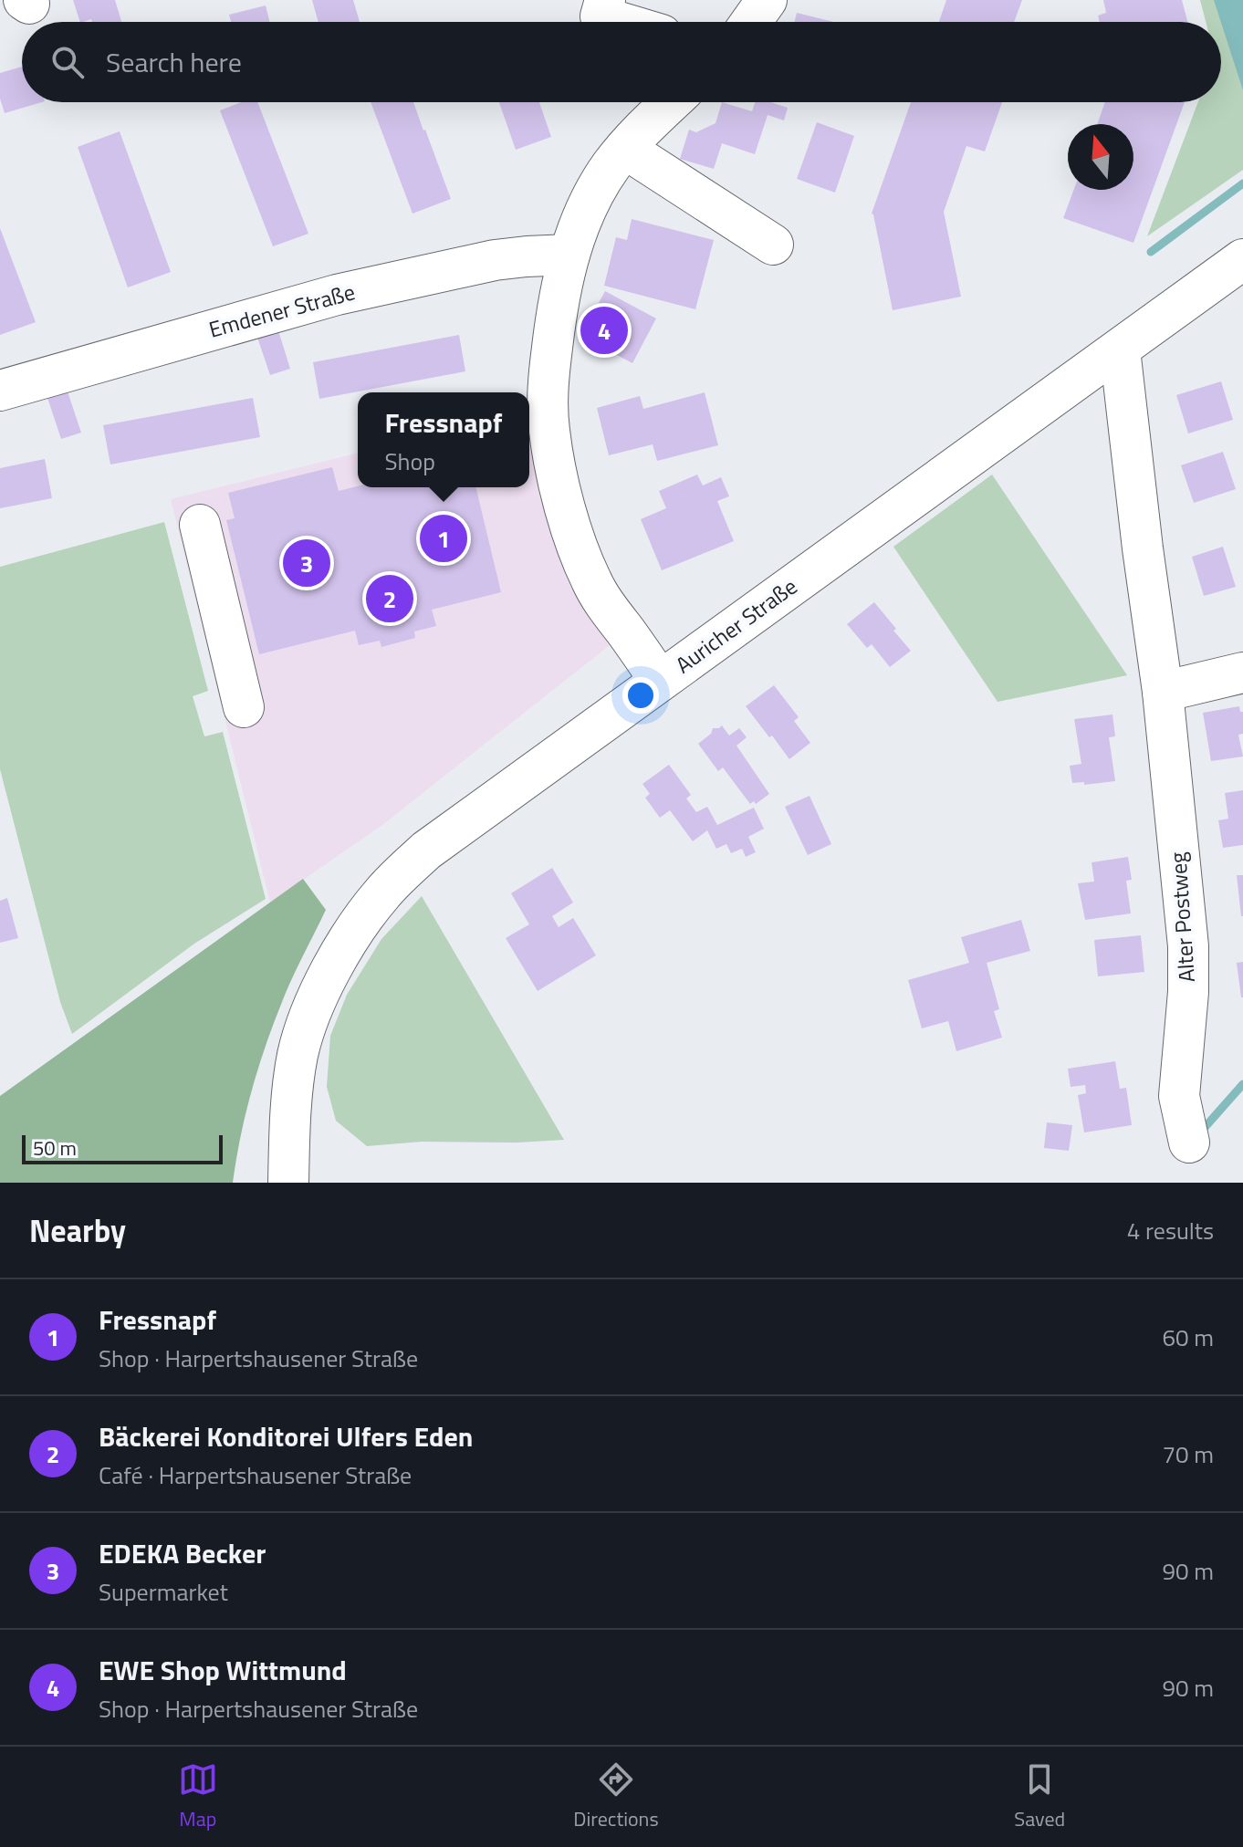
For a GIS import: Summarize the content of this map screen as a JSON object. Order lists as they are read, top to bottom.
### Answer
{
  "streets": {
    "street": ["Emdener Straße", "Auricher Straße", "Alter Postweg"]
  },
  "crossings": [
    ["Auricher Straße", "Alter Postweg"]
  ],
  "scale_bar": "50 m",
  "north": "top",
  "page": {
    "search": "Search here",
    "pins": [
      "4",
      "1",
      "3",
      "2"
    ],
    "popup": ["Fressnapf", "Shop"],
    "scale": "50 m",
    "heading": ["Nearby", "4 results"],
    "list": [
      {
        "mark": "1",
        "name": "Fressnapf",
        "note": "Shop · Harpertshausener Straße",
        "value": "60 m"
      },
      {
        "mark": "2",
        "name": "Bäckerei Konditorei Ulfers Eden",
        "note": "Café · Harpertshausener Straße",
        "value": "70 m"
      },
      {
        "mark": "3",
        "name": "EDEKA Becker",
        "note": "Supermarket",
        "value": "90 m"
      },
      {
        "mark": "4",
        "name": "EWE Shop Wittmund",
        "note": "Shop · Harpertshausener Straße",
        "value": "90 m"
      }
    ],
    "nav": ["Map", "Directions", "Saved"]
  }
}
